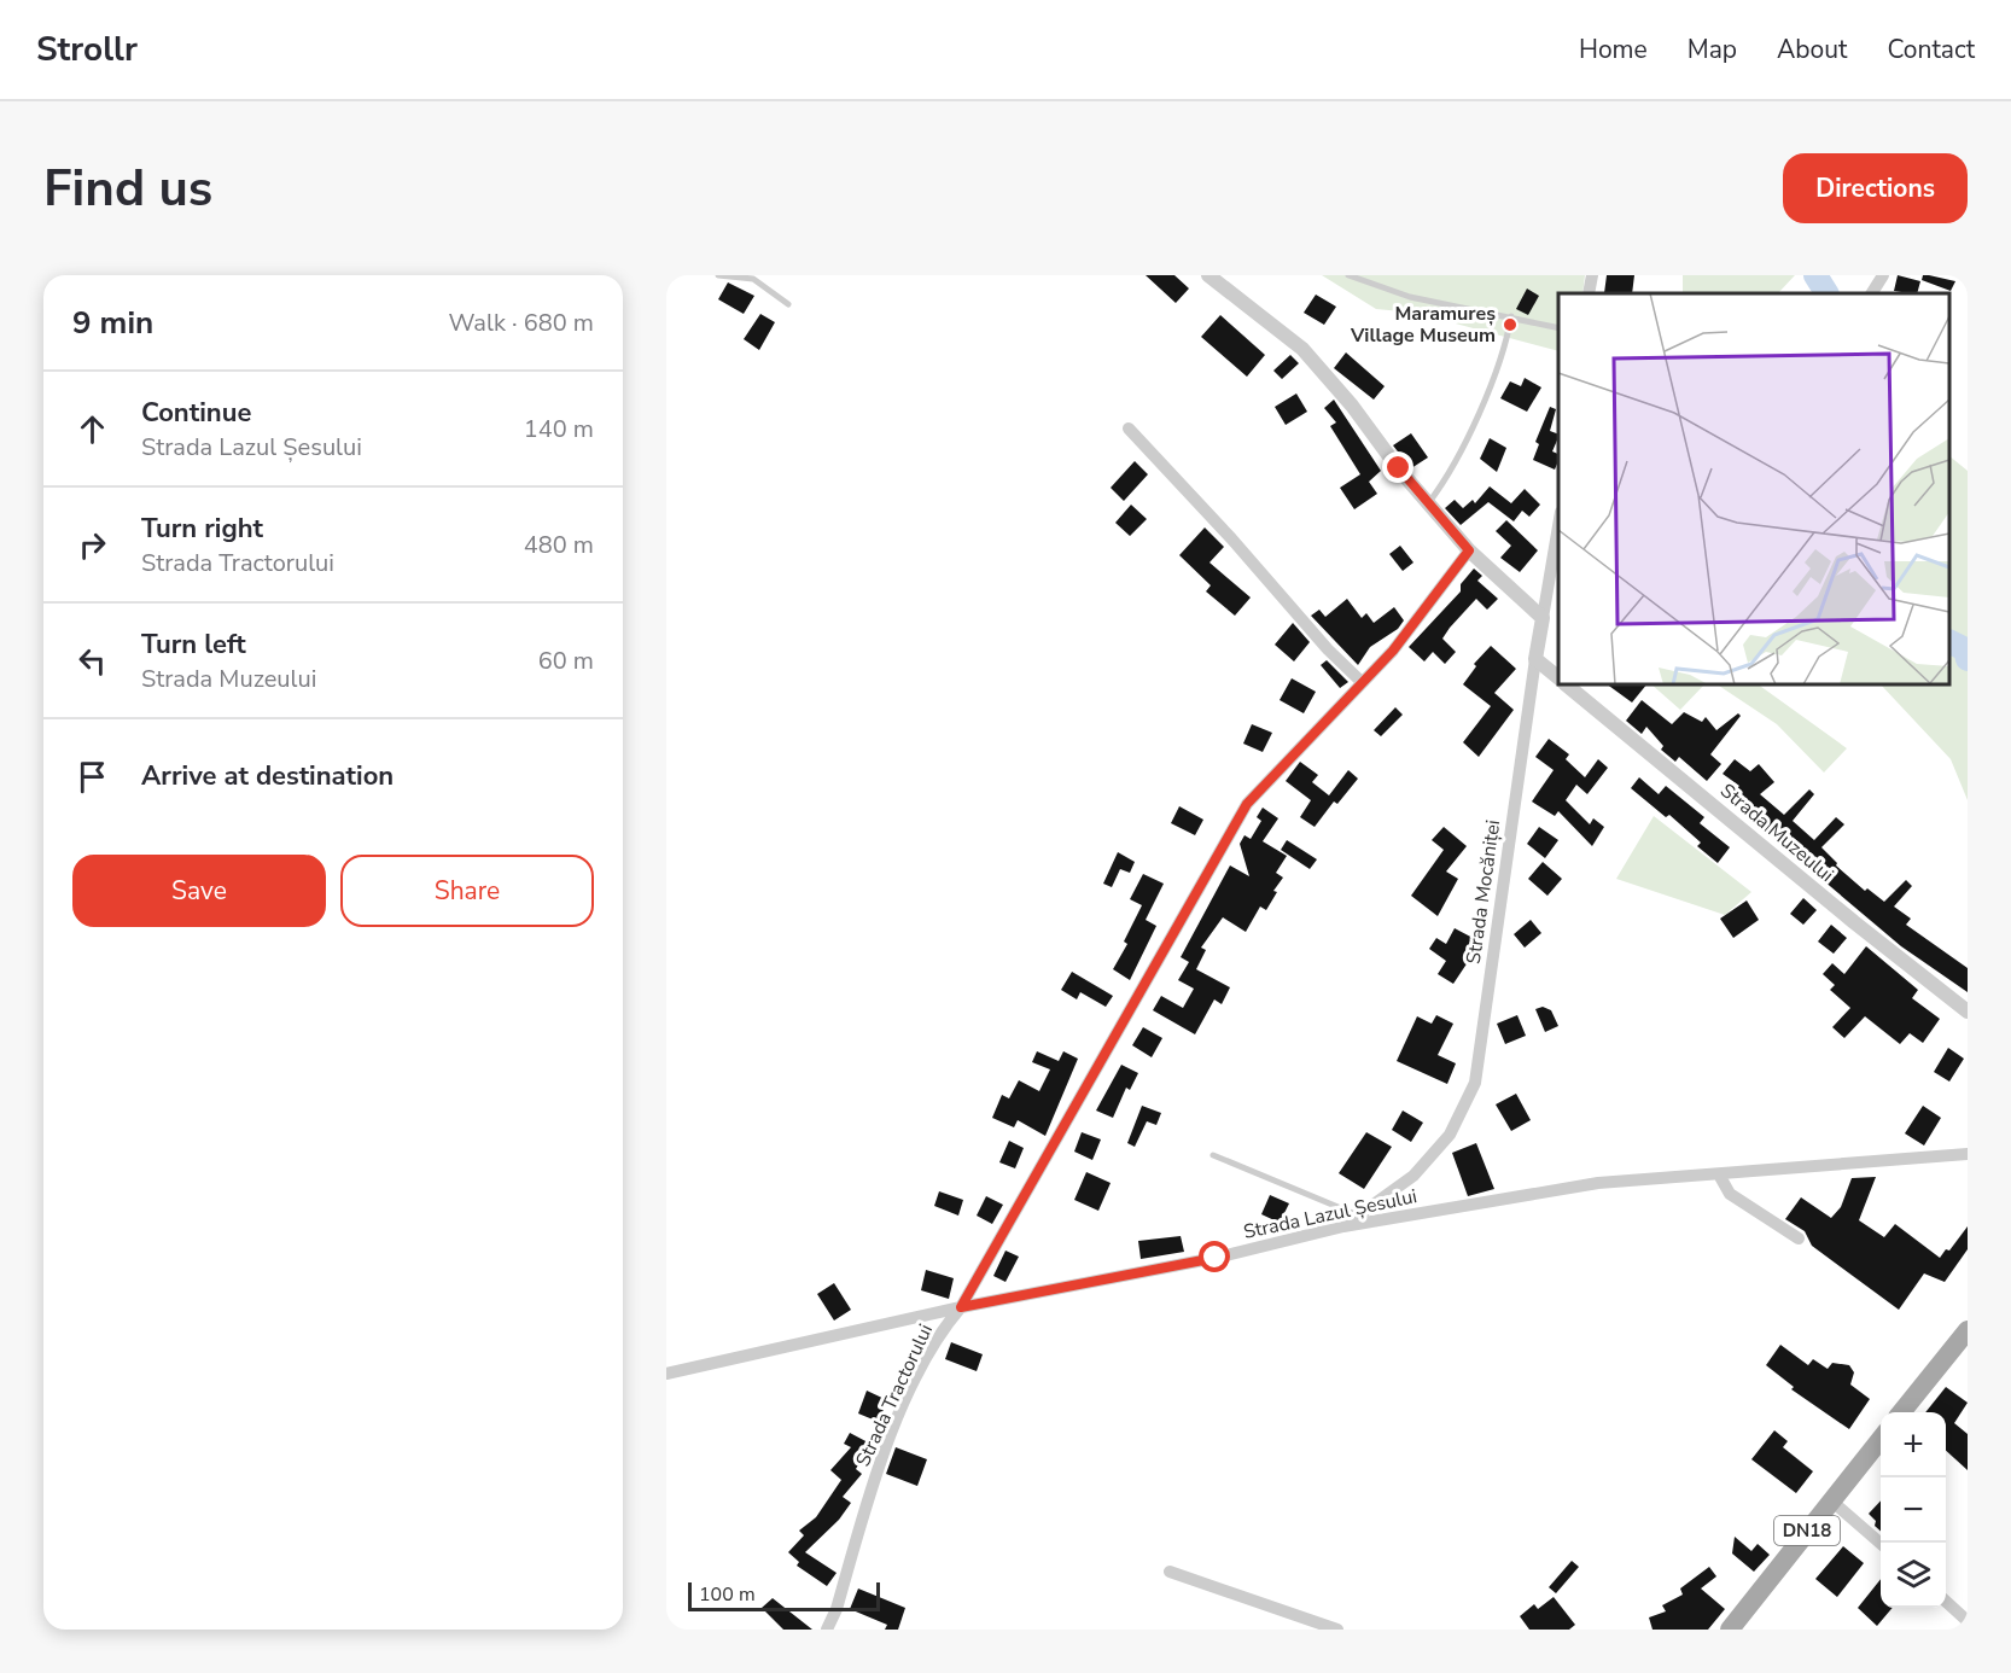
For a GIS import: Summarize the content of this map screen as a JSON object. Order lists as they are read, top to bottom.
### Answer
{
  "streets": {
    "main road": ["DN18"],
    "street": [
      "Strada Muzeului",
      "Strada Mocăniței",
      "Strada Lazul Șesului",
      "Strada Tractorului"
    ]
  },
  "crossings": [
    ["Strada Muzeului", "Strada Mocăniței"],
    ["Strada Mocăniței", "Strada Lazul Șesului"],
    ["Strada Lazul Șesului", "Strada Tractorului"]
  ],
  "places": ["Maramureș Village Museum"],
  "scale_bar": "100 m",
  "page": {
    "header": "Strollr",
    "nav": [
      "Home",
      "Map",
      "About",
      "Contact"
    ],
    "buttons": [
      "Directions",
      ["Save", "Share"]
    ],
    "title": "Find us",
    "heading": ["9 min", "Walk · 680 m"],
    "list": [
      ["Continue", "Strada Lazul Șesului", "140 m"],
      ["Turn right", "Strada Tractorului", "480 m"],
      ["Turn left", "Strada Muzeului", "60 m"],
      "Arrive at destination"
    ],
    "map_buttons": ["+", "−"],
    "scale": "100 m"
  }
}
